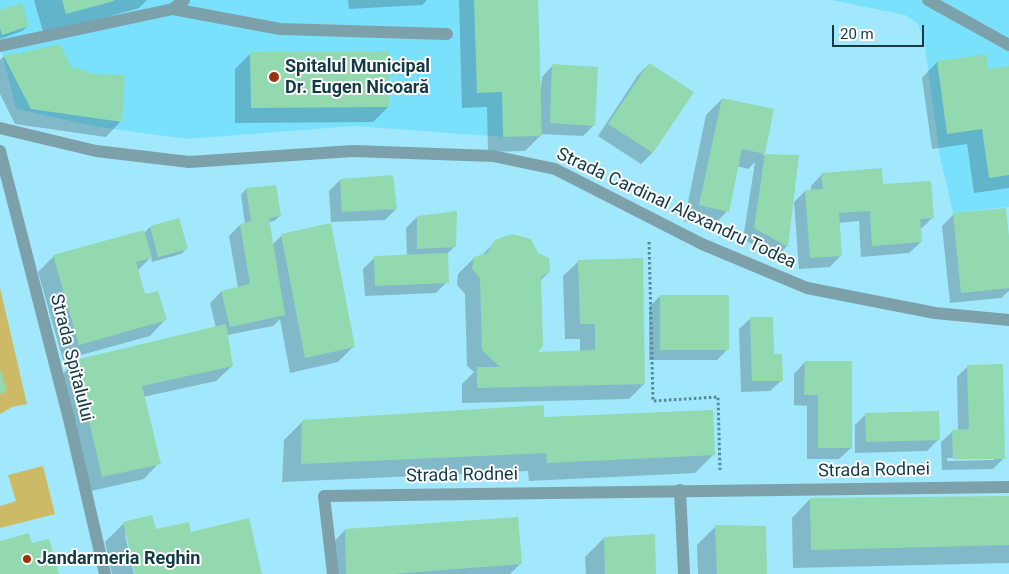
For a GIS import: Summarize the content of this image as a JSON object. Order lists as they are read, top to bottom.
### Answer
{
  "streets": {
    "street": ["Strada Cardinal Alexandru Todea", "Strada Spitalului", "Strada Rodnei"]
  },
  "places": ["Spitalul Municipal Dr. Eugen Nicoară", "Jandarmeria Reghin"],
  "scale_bar": "20 m"
}
